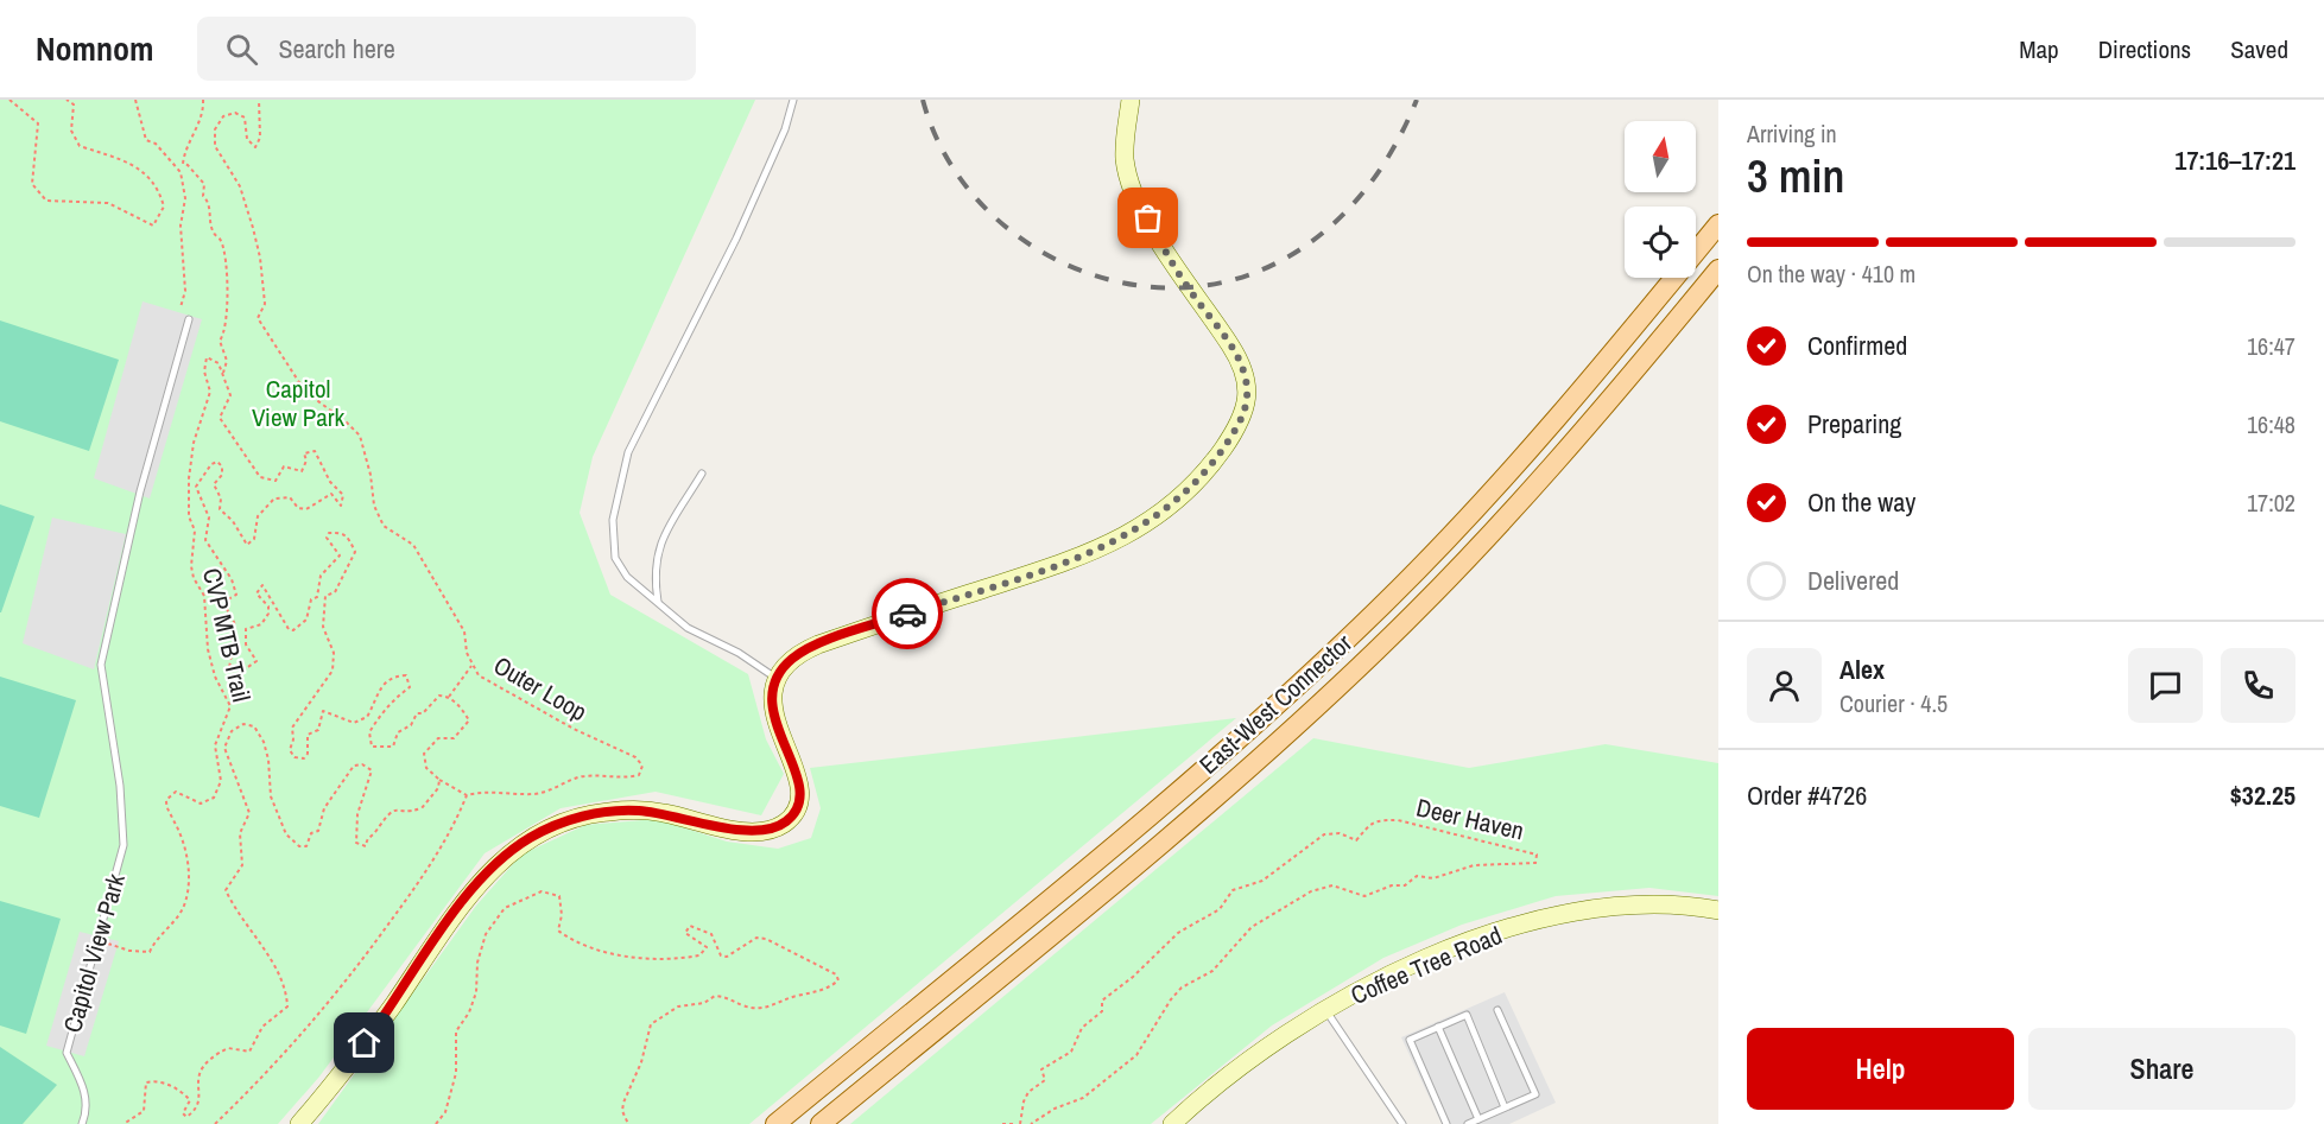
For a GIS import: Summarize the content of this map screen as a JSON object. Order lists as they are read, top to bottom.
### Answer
{
  "streets": {
    "main road": ["East-West Connector"],
    "street": ["Coffee Tree Road"],
    "lane": ["Capitol View Park"],
    "path": ["CVP MTB Trail", "Outer Loop", "Deer Haven"]
  },
  "crossings": [
    ["CVP MTB Trail", "Capitol View Park"]
  ],
  "parks": ["Capitol View Park"],
  "north": "top",
  "page": {
    "header": "Nomnom",
    "search": "Search here",
    "nav": ["Map", "Directions", "Saved"],
    "heading": ["3 min", "Arriving in", "17:16–17:21"],
    "panel": [
      "Alex",
      "Courier · 4.5",
      "Order #4726",
      "$32.25"
    ],
    "bar": "On the way · 410 m",
    "list": [
      ["Confirmed", "16:47"],
      ["Preparing", "16:48"],
      ["On the way", "17:02"],
      "Delivered"
    ],
    "buttons": ["Help", "Share"]
  }
}
